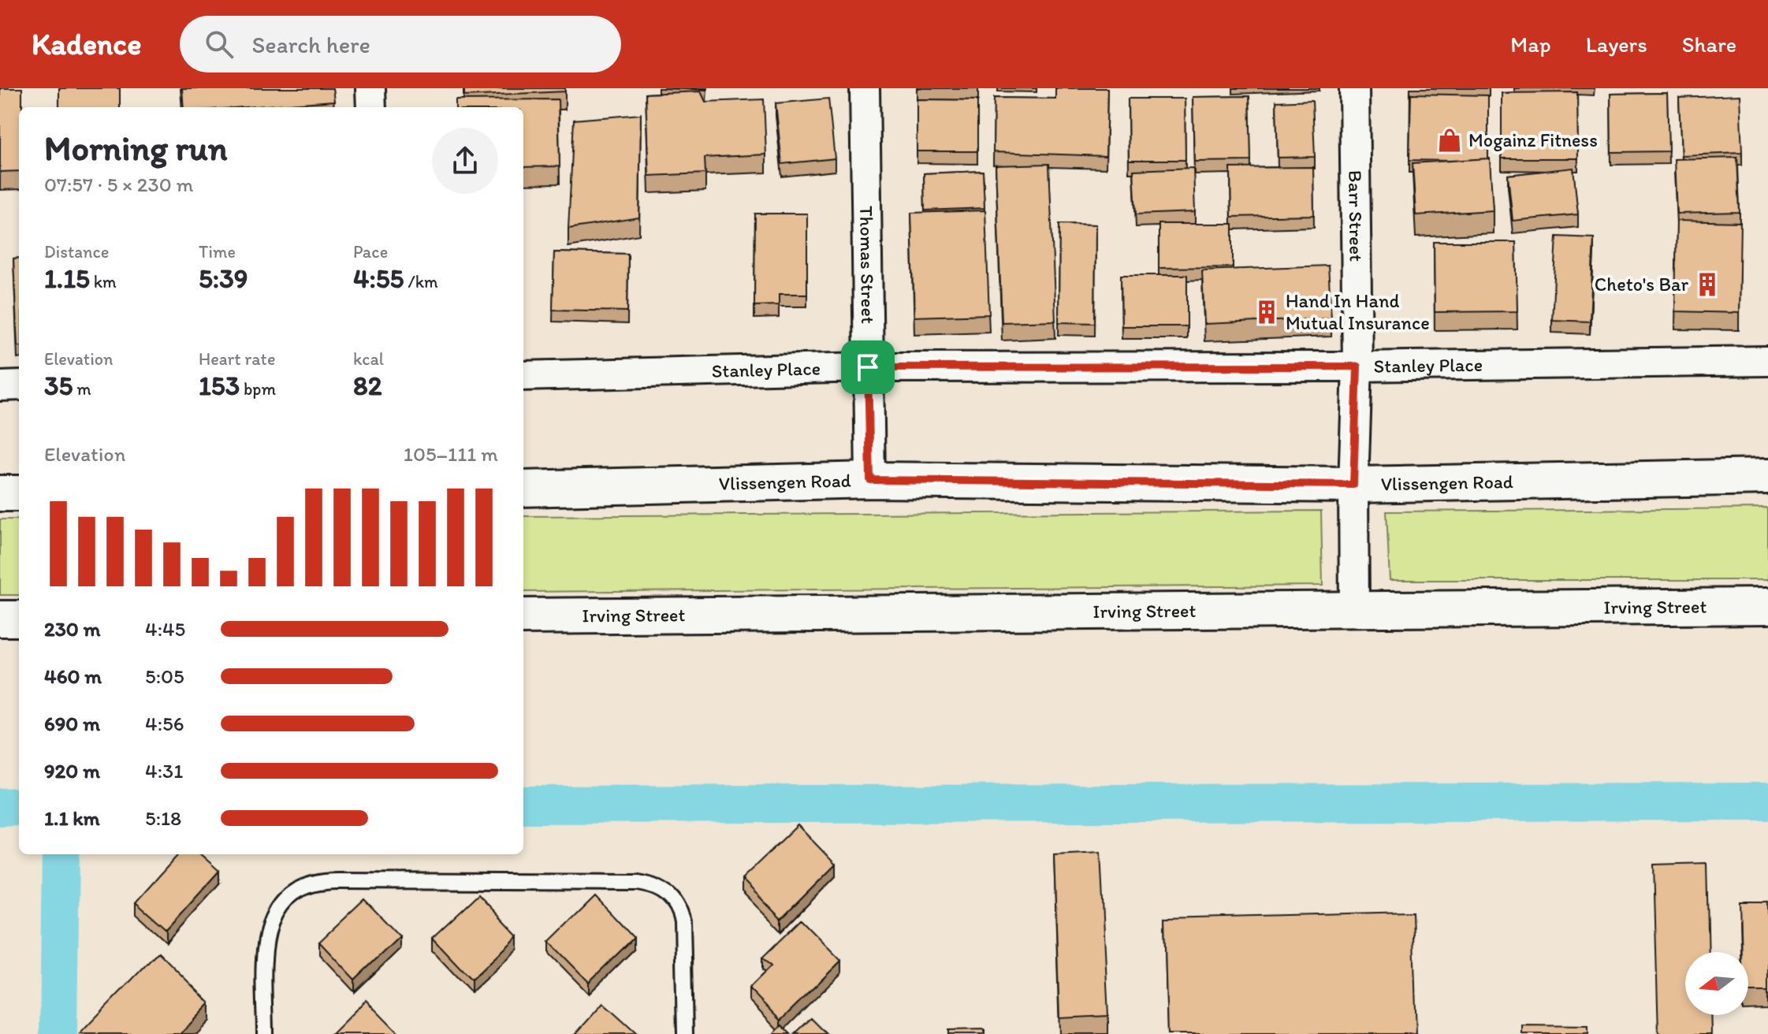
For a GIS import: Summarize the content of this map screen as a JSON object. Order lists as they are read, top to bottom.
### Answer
{
  "streets": {
    "main road": ["Vlissengen Road", "Irving Street"],
    "street": ["Barr Street", "Thomas Street", "Stanley Place"]
  },
  "crossings": [
    ["Barr Street", "Stanley Place"],
    ["Barr Street", "Vlissengen Road"],
    ["Barr Street", "Irving Street"],
    ["Thomas Street", "Stanley Place"],
    ["Thomas Street", "Vlissengen Road"]
  ],
  "places": {
    "shop": ["Mogainz Fitness"],
    "building": ["Cheto's Bar", "Hand In Hand Mutual Insurance"]
  },
  "north": "left",
  "page": {
    "header": "Kadence",
    "search": "Search here",
    "nav": ["Map", "Layers", "Share"],
    "heading": ["Morning run", "07:57 · 5 × 230 m"],
    "stats": [
      ["Distance", "1.15 km"],
      ["Time", "5:39"],
      ["Pace", "4:55 /km"],
      ["Elevation", "35 m"],
      ["Heart rate", "153 bpm"],
      ["kcal", "82"]
    ],
    "chart": ["Elevation", "105–111 m"],
    "list": [
      {
        "name": "230 m",
        "note": "4:45"
      },
      {
        "name": "460 m",
        "note": "5:05"
      },
      {
        "name": "690 m",
        "note": "4:56"
      },
      {
        "name": "920 m",
        "note": "4:31"
      },
      {
        "name": "1.1 km",
        "note": "5:18"
      }
    ]
  }
}
